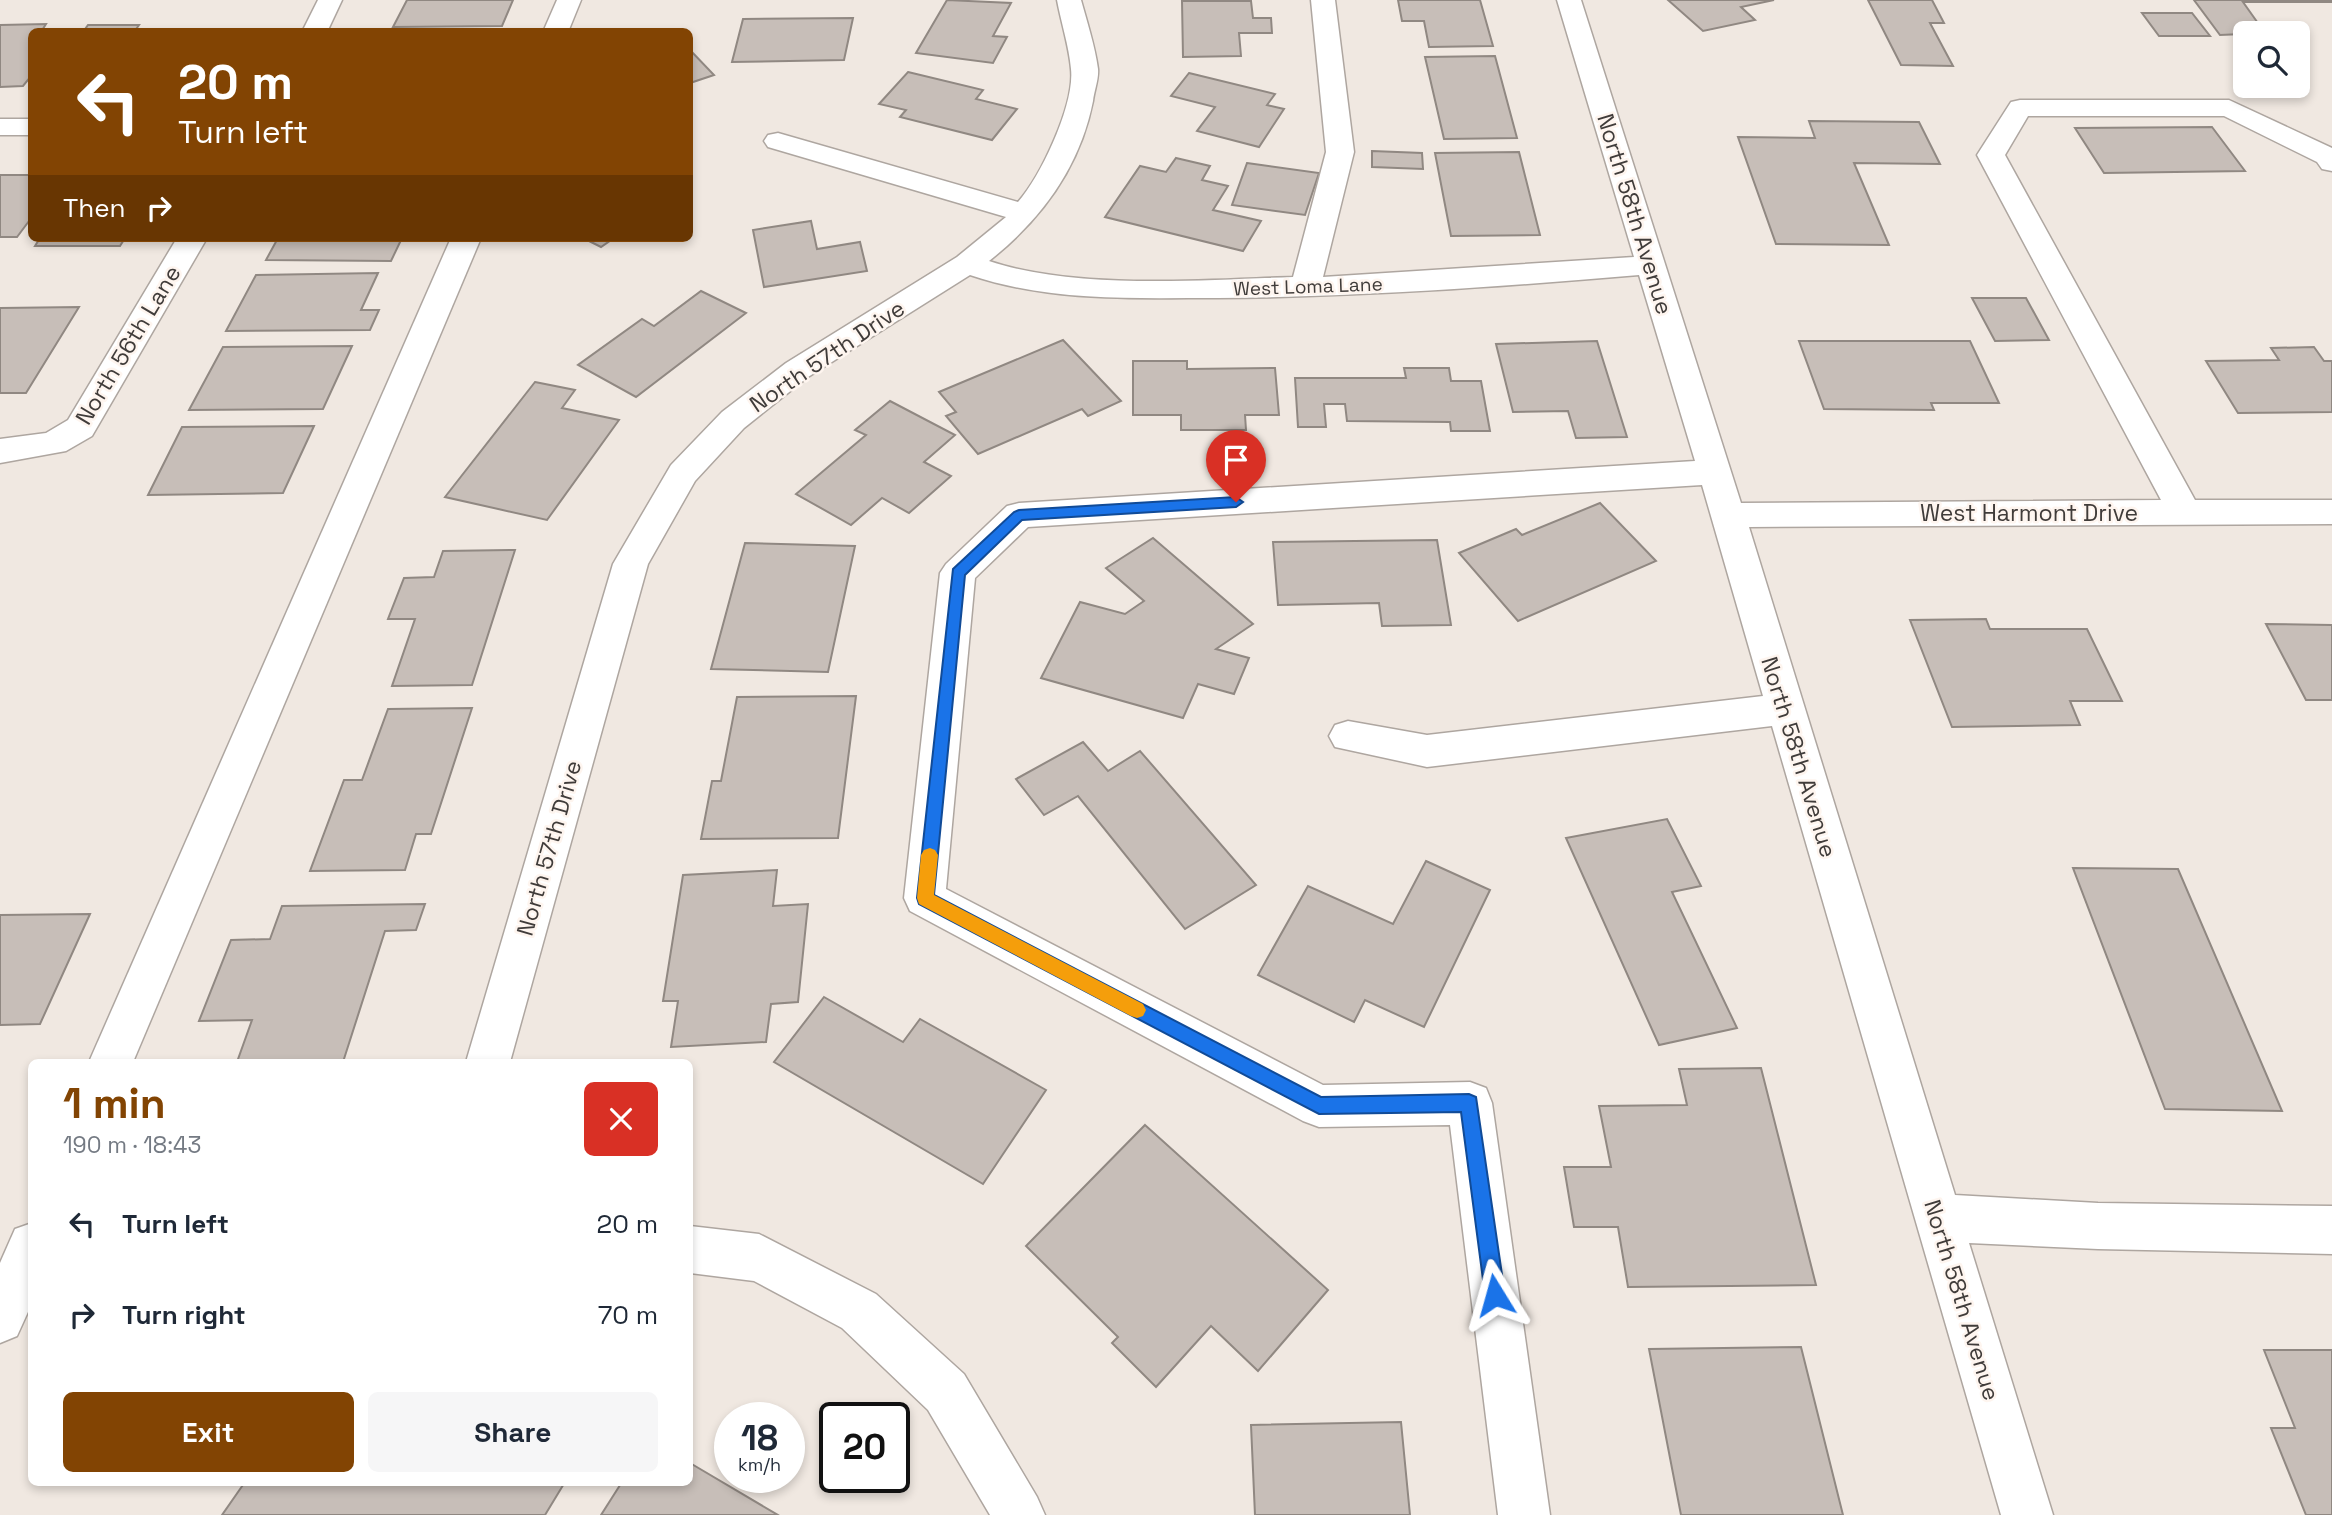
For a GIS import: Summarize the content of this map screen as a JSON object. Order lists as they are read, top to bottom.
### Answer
{
  "streets": {
    "street": [
      "North 58th Avenue",
      "West Loma Lane",
      "North 56th Lane",
      "North 57th Drive",
      "West Harmont Drive"
    ]
  },
  "crossings": [
    ["North 58th Avenue", "West Loma Lane"],
    ["North 58th Avenue", "West Harmont Drive"],
    ["West Loma Lane", "North 57th Drive"]
  ],
  "page": {
    "turn": ["20 m", "Turn left"],
    "then": "Then",
    "heading": ["1 min", "190 m · 18:43"],
    "list": [
      {
        "name": "Turn left",
        "value": "20 m"
      },
      {
        "name": "Turn right",
        "value": "70 m"
      }
    ],
    "buttons": ["Exit", "Share"],
    "speed": "18 km/h",
    "limit": "20"
  }
}
